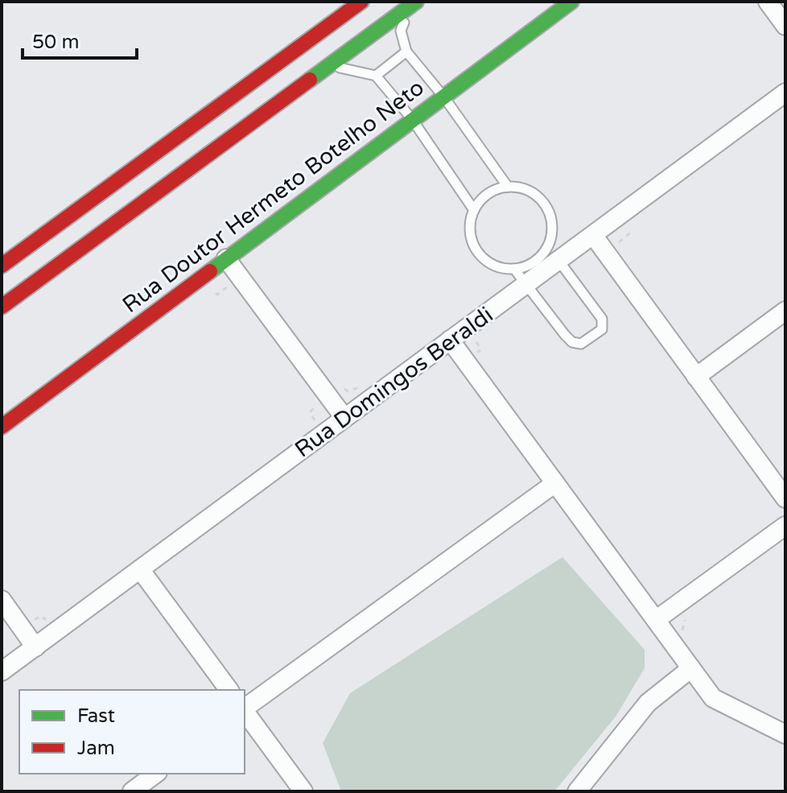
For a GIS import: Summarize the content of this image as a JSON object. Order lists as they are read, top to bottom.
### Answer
{
  "streets": {
    "main road": ["Rua Doutor Hermeto Botelho Neto"],
    "street": ["Rua Domingos Beraldi"]
  },
  "legend": ["Fast", "Jam"],
  "scale_bar": "50 m"
}
